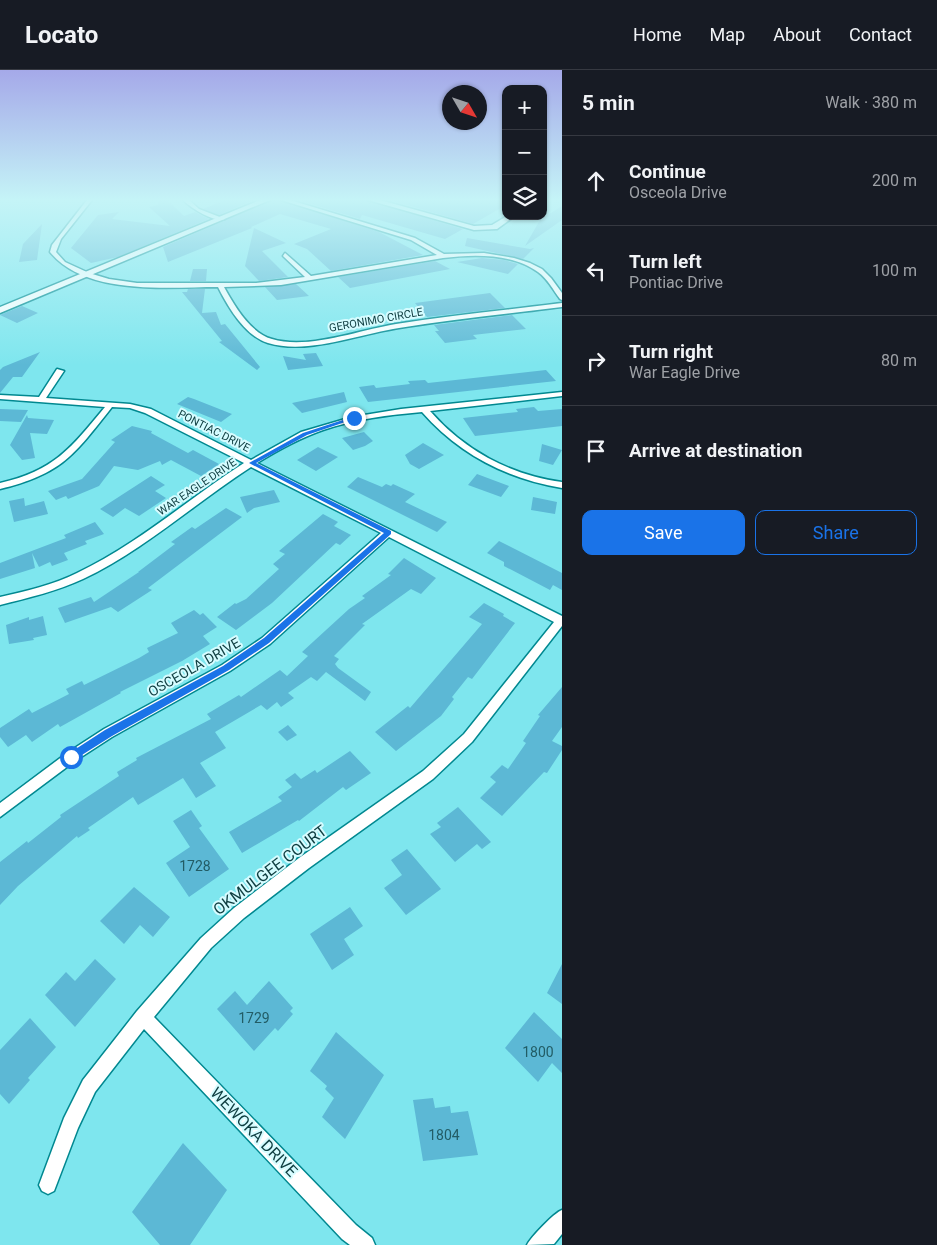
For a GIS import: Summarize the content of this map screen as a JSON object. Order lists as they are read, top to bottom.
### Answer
{
  "streets": {
    "street": [
      "GERONIMO CIRCLE",
      "PONTIAC DRIVE",
      "WAR EAGLE DRIVE",
      "OSCEOLA DRIVE",
      "OKMULGEE COURT",
      "WEWOKA DRIVE"
    ]
  },
  "crossings": [
    ["PONTIAC DRIVE", "WAR EAGLE DRIVE"],
    ["PONTIAC DRIVE", "OSCEOLA DRIVE"],
    ["PONTIAC DRIVE", "OKMULGEE COURT"],
    ["OKMULGEE COURT", "WEWOKA DRIVE"]
  ],
  "house_numbers": [
    "1728",
    "1729",
    "1800",
    "1804"
  ],
  "north": "bottom right",
  "page": {
    "header": "Locato",
    "nav": [
      "Home",
      "Map",
      "About",
      "Contact"
    ],
    "heading": ["5 min", "Walk · 380 m"],
    "map_buttons": ["+", "−"],
    "list": [
      ["Continue", "Osceola Drive", "200 m"],
      ["Turn left", "Pontiac Drive", "100 m"],
      ["Turn right", "War Eagle Drive", "80 m"],
      "Arrive at destination"
    ],
    "buttons": ["Save", "Share"]
  }
}
